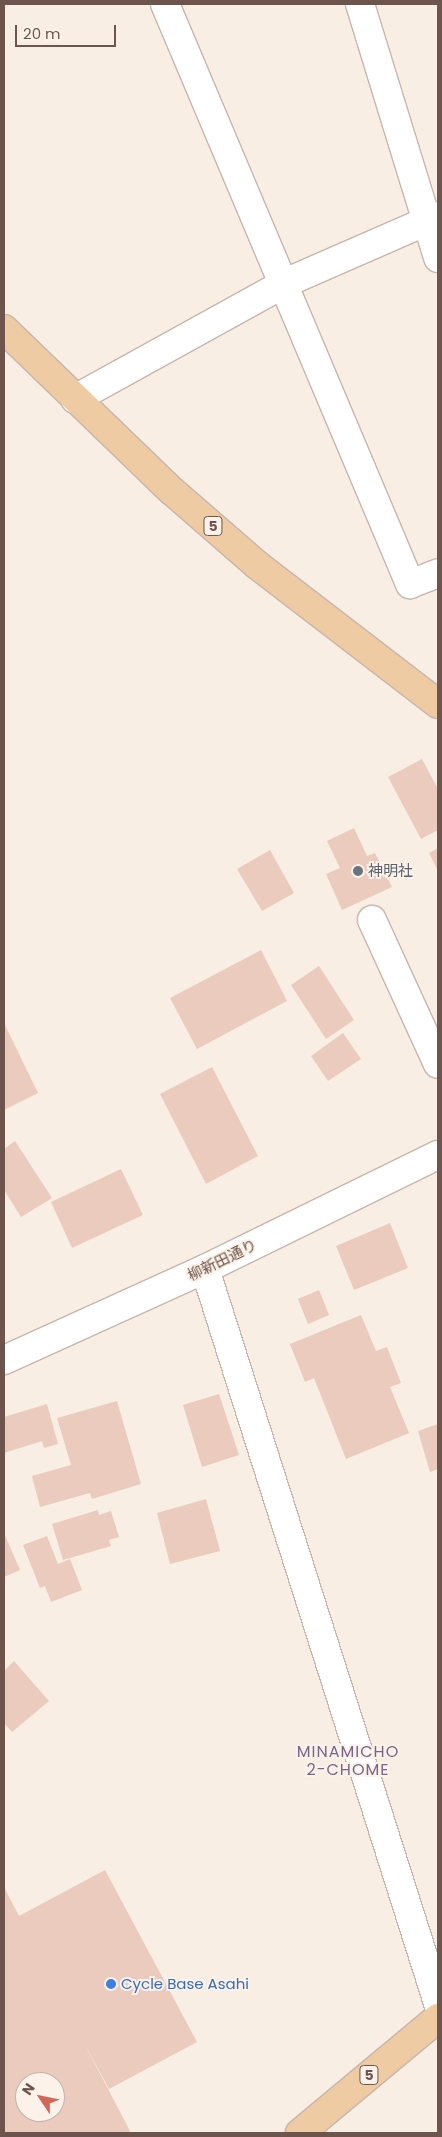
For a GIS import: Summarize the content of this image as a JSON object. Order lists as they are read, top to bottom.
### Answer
{
  "streets": {
    "main road": ["5"],
    "street": ["柳新田通り"]
  },
  "districts": ["MINAMICHO 2-CHOME"],
  "places": ["神明社", "Cycle Base Asahi"],
  "scale_bar": "20 m",
  "north": "top left"
}
